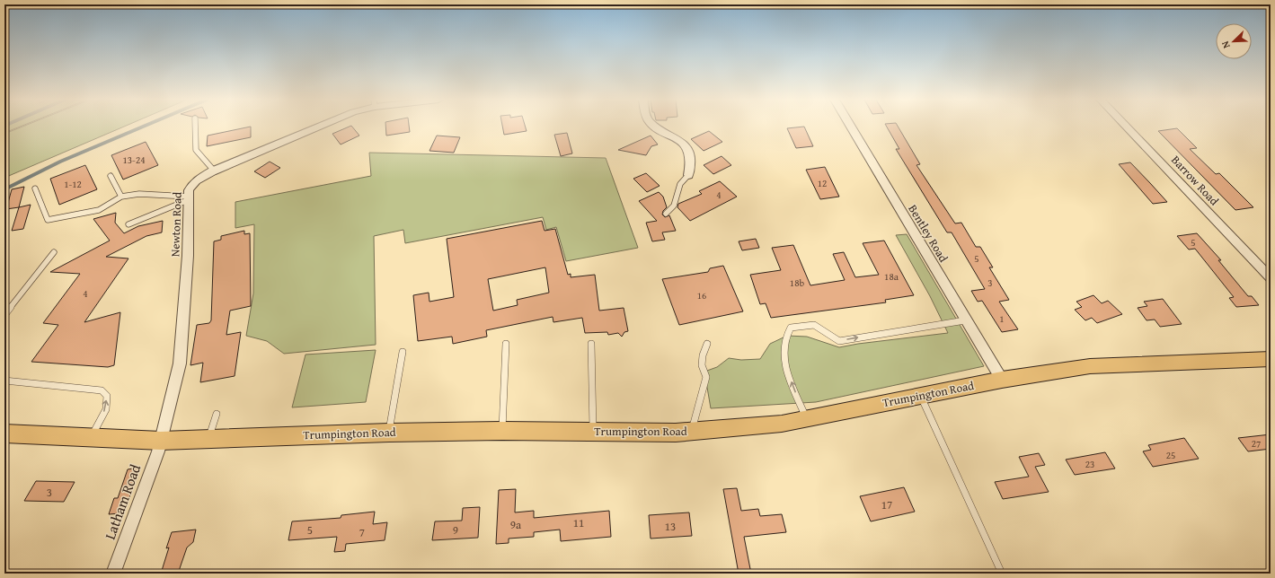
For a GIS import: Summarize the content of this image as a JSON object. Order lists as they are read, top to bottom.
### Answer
{
  "streets": {
    "main road": ["Trumpington Road"],
    "street": [
      "Barrow Road",
      "Newton Road",
      "Bentley Road",
      "Latham Road"
    ]
  },
  "crossings": [
    ["Newton Road", "Trumpington Road"],
    ["Newton Road", "Latham Road"],
    ["Bentley Road", "Trumpington Road"],
    ["Trumpington Road", "Latham Road"]
  ],
  "house_numbers": [
    "13-24",
    "12",
    "1-12",
    "4",
    "5",
    "5",
    "18a",
    "18b",
    "3",
    "4",
    "16",
    "1",
    "27",
    "25",
    "23",
    "3",
    "17",
    "11",
    "9a",
    "13",
    "5",
    "9",
    "7"
  ],
  "north": "bottom left"
}
